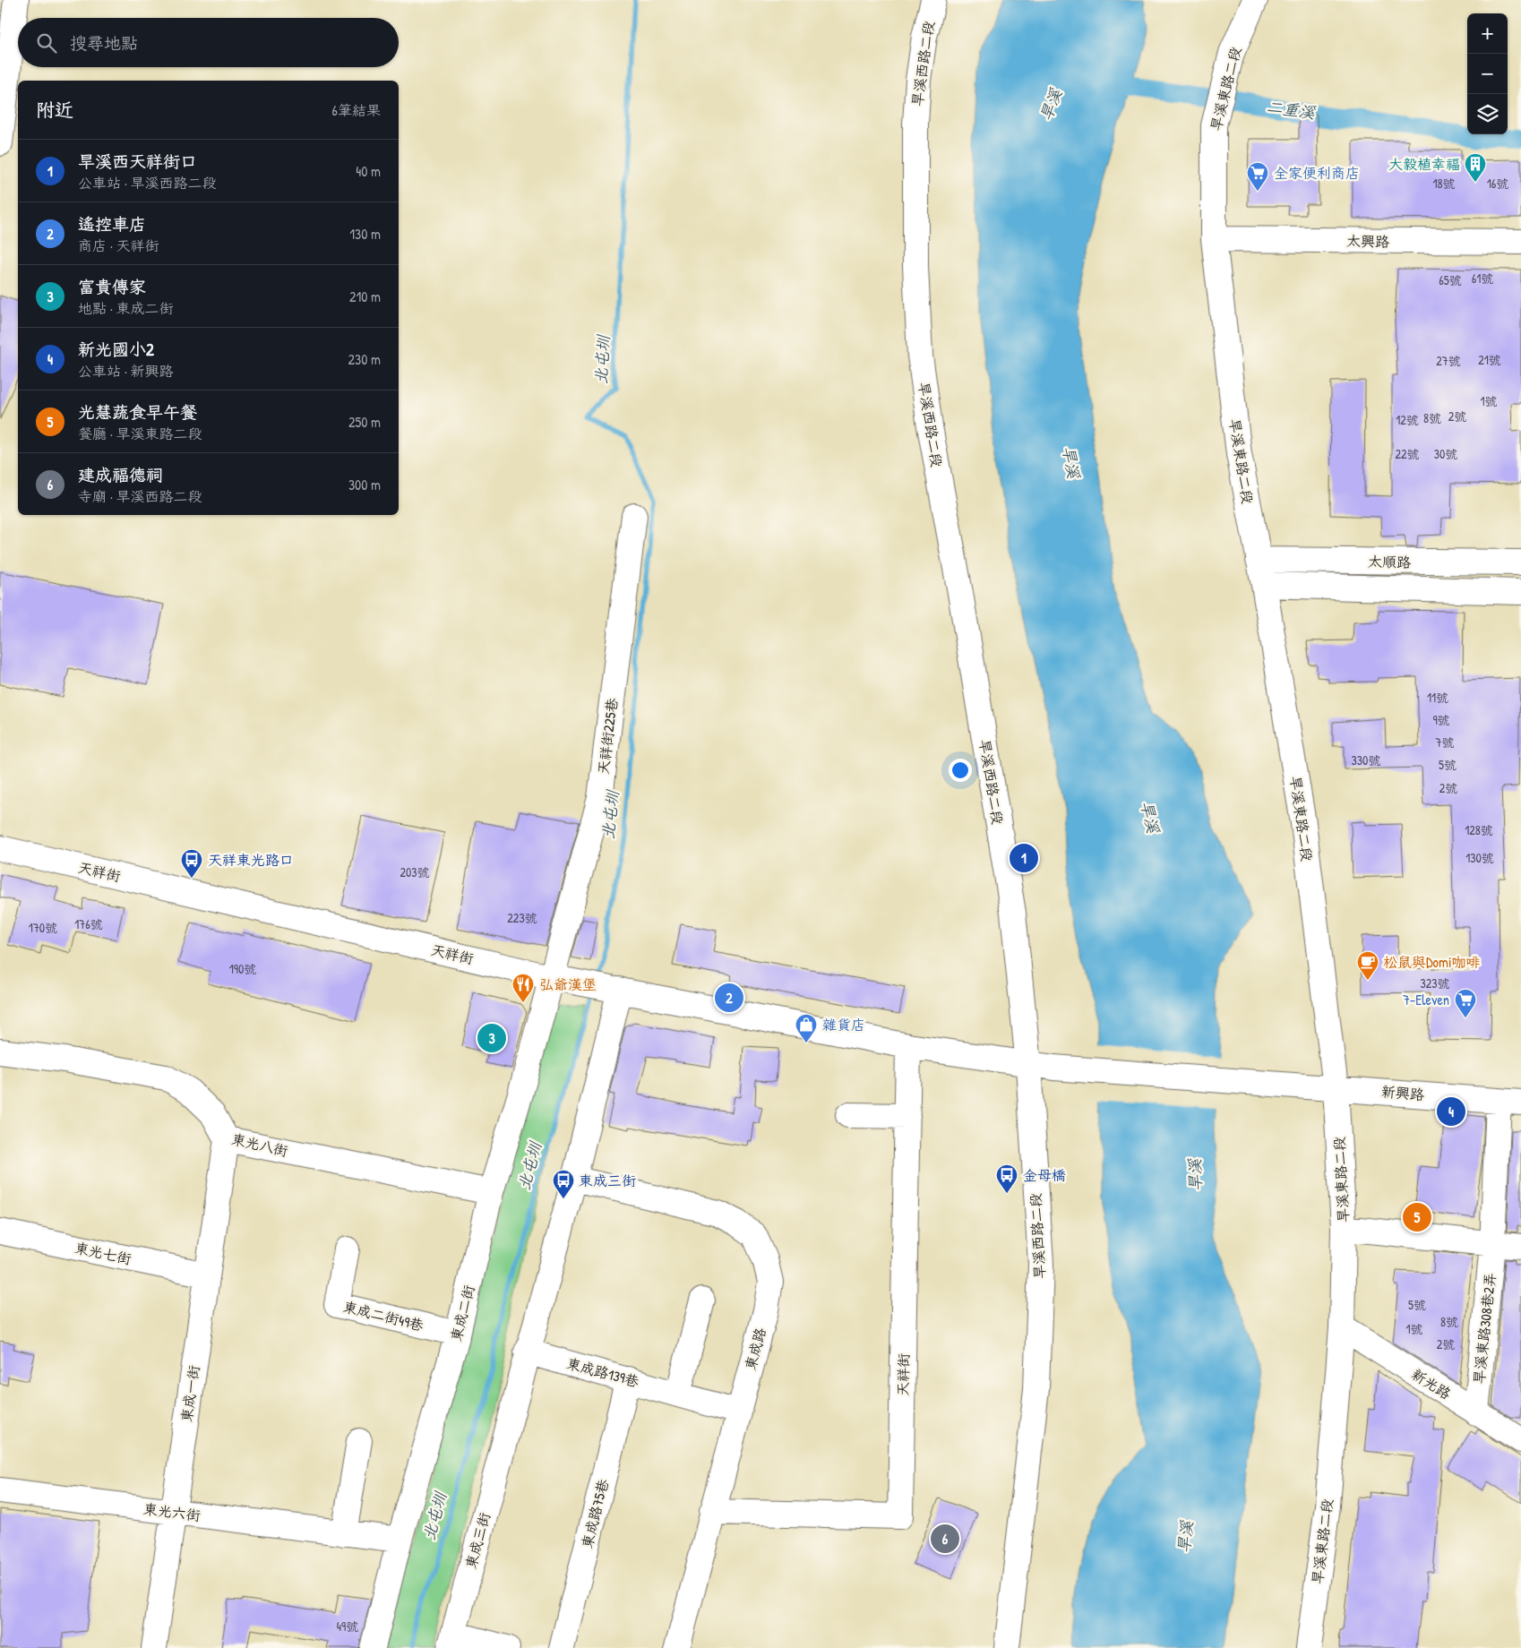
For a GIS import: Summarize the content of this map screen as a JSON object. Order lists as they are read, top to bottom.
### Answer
{
  "streets": {
    "street": [
      "旱溪西路二段",
      "旱溪東路二段",
      "太興路",
      "太順路",
      "天祥街225巷",
      "天祥街",
      "新興路",
      "東光八街",
      "東光七街",
      "東成二街",
      "東成二街49巷",
      "旱溪東路308巷2弄",
      "東成路",
      "東成路139巷",
      "新光路",
      "東成一街",
      "東光六街",
      "東成路75巷",
      "東成三街"
    ]
  },
  "crossings": [
    ["旱溪西路二段", "天祥街"],
    ["旱溪東路二段", "太興路"],
    ["旱溪東路二段", "太順路"],
    ["旱溪東路二段", "新興路"],
    ["旱溪東路二段", "新光路"],
    ["天祥街225巷", "天祥街"],
    ["天祥街225巷", "東成二街"],
    ["天祥街", "新興路"],
    ["天祥街", "東成二街"],
    ["天祥街", "東成路"],
    ["天祥街", "東成三街"],
    ["新興路", "旱溪東路308巷2弄"],
    ["東光八街", "東成二街"],
    ["東光八街", "東成一街"],
    ["東光七街", "東成一街"],
    ["東成二街", "東成二街49巷"],
    ["東成二街", "東光六街"],
    ["旱溪東路308巷2弄", "新光路"],
    ["東成路", "東成路139巷"],
    ["東成路", "東成三街"],
    ["東成路139巷", "東成路75巷"],
    ["東成路139巷", "東成三街"],
    ["東成一街", "東光六街"]
  ],
  "water": ["旱溪", "二重溪", "北屯圳"],
  "places": {
    "building": ["大毅植幸福"],
    "supermarket": ["全家便利商店", "7-Eleven"],
    "bus stop": ["天祥東光路口", "金母橋", "東成三街"],
    "cafe": ["松鼠與Domi咖啡"],
    "restaurant": ["弘爺漢堡"],
    "shop": ["雜貨店"]
  },
  "house_numbers": [
    "18號",
    "16號",
    "61號",
    "65號",
    "21號",
    "27號",
    "1號",
    "2號",
    "8號",
    "12號",
    "22號",
    "30號",
    "11號",
    "9號",
    "7號",
    "330號",
    "5號",
    "2號",
    "128號",
    "130號",
    "203號",
    "223號",
    "176號",
    "170號",
    "190號",
    "323號",
    "5號",
    "8號",
    "1號",
    "2號",
    "49號"
  ],
  "page": {
    "map_buttons": ["+", "−"],
    "search": "搜尋地點",
    "heading": ["附近", "6筆結果"],
    "list": [
      {
        "mark": "1",
        "name": "旱溪西天祥街口",
        "note": "公車站 · 旱溪西路二段",
        "value": "40 m"
      },
      {
        "mark": "2",
        "name": "遙控車店",
        "note": "商店 · 天祥街",
        "value": "130 m"
      },
      {
        "mark": "3",
        "name": "富貴傳家",
        "note": "地點 · 東成二街",
        "value": "210 m"
      },
      {
        "mark": "4",
        "name": "新光國小2",
        "note": "公車站 · 新興路",
        "value": "230 m"
      },
      {
        "mark": "5",
        "name": "光慧蔬食早午餐",
        "note": "餐廳 · 旱溪東路二段",
        "value": "250 m"
      },
      {
        "mark": "6",
        "name": "建成福德祠",
        "note": "寺廟 · 旱溪西路二段",
        "value": "300 m"
      }
    ],
    "pins": [
      "1",
      "2",
      "3",
      "4",
      "5",
      "6"
    ]
  }
}
